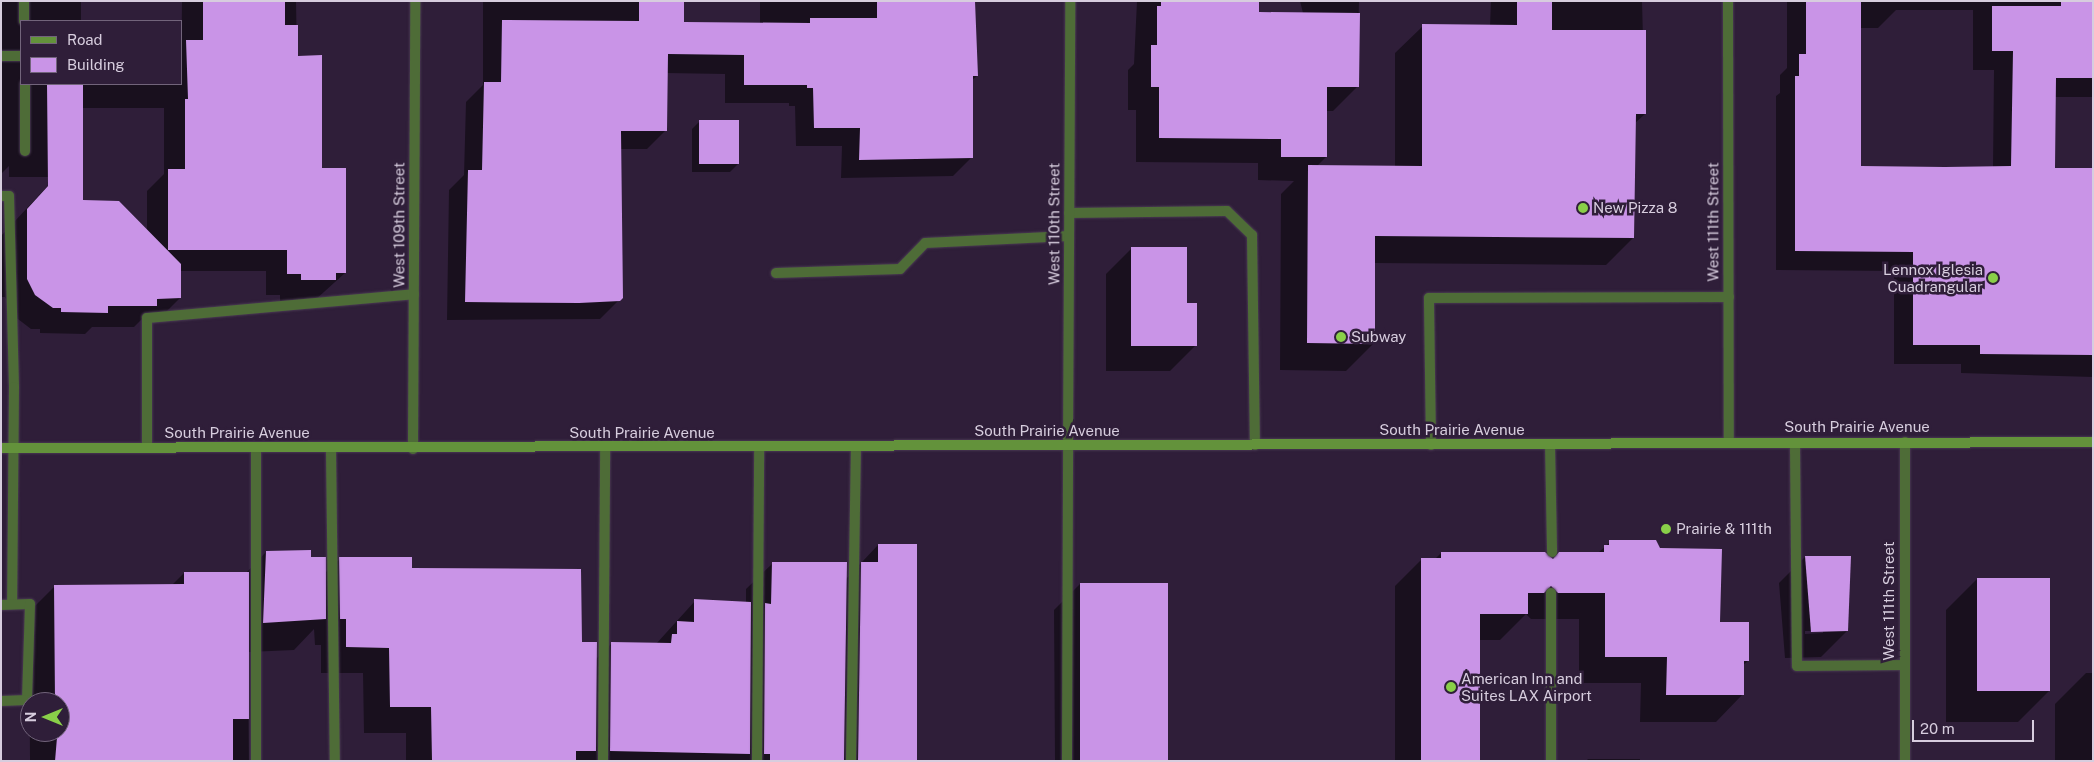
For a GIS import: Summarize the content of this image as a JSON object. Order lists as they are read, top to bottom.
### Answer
{
  "streets": {
    "main road": ["South Prairie Avenue"],
    "street": ["West 111th Street", "West 110th Street", "West 109th Street"]
  },
  "crossings": [
    ["West 111th Street", "South Prairie Avenue"],
    ["West 110th Street", "South Prairie Avenue"],
    ["West 109th Street", "South Prairie Avenue"]
  ],
  "places": [
    "New Pizza 8",
    "Lennox Iglesia Cuadrangular",
    "Subway",
    "Prairie & 111th",
    "American Inn and Suites LAX Airport"
  ],
  "legend": ["Road", "Building"],
  "scale_bar": "20 m",
  "north": "left"
}
